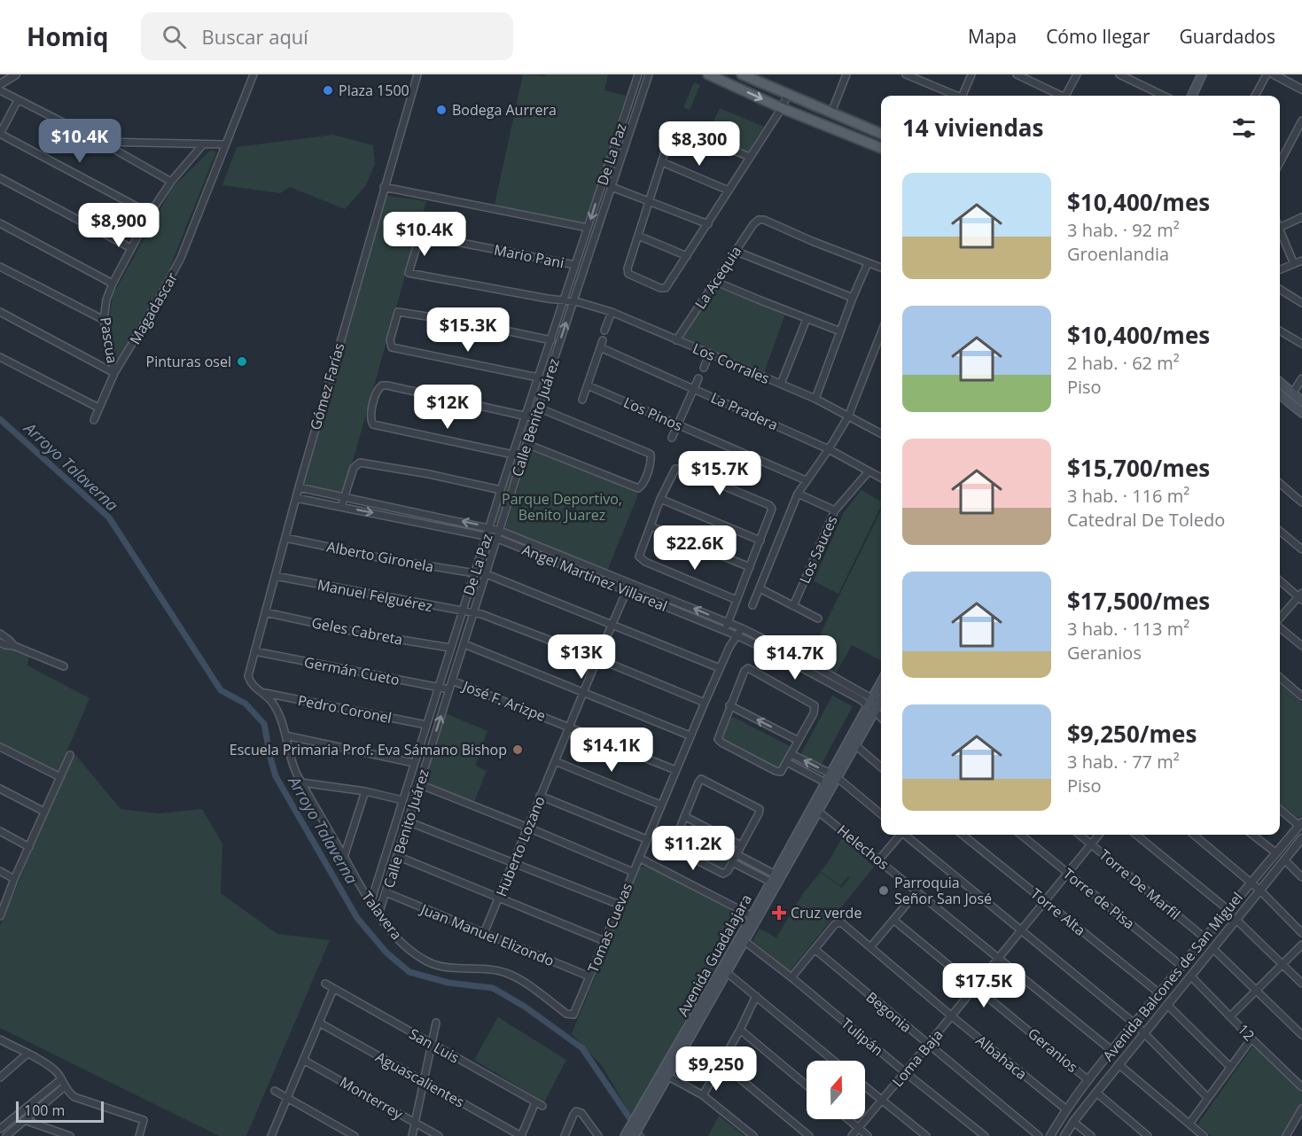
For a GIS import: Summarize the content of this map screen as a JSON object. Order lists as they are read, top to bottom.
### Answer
{
  "streets": {
    "main road": ["Avenida Guadalajara"],
    "street": [
      "De La Paz",
      "Mario Pani",
      "La Acequia",
      "Magadascar",
      "Pascua",
      "Los Corrales",
      "Gómez Farías",
      "La Pradera",
      "Los Pinos",
      "Calle Benito Juárez",
      "Los Sauces",
      "Alberto Gironela",
      "Angel Martinez Villareal",
      "Manuel Felguérez",
      "Geles Cabreta",
      "Germán Cueto",
      "José F. Arizpe",
      "Pedro Coronel",
      "Huberto Lozano",
      "Helechos",
      "Torre De Marfil",
      "Torre de Pisa",
      "Torre Alta",
      "Talavera",
      "Tomas Cuevas",
      "Juan Manuel Elizondo",
      "Avenida Balcones de San Miguel",
      "Begonia",
      "12",
      "Tulipán",
      "San Luis",
      "Geranios",
      "Albahaca",
      "Loma Baja",
      "Aguascalientes",
      "Monterrey"
    ]
  },
  "crossings": [
    ["De La Paz", "Mario Pani"],
    ["De La Paz", "Los Corrales"],
    ["De La Paz", "Alberto Gironela"],
    ["De La Paz", "Angel Martinez Villareal"],
    ["De La Paz", "Manuel Felguérez"],
    ["De La Paz", "Geles Cabreta"],
    ["De La Paz", "Germán Cueto"],
    ["De La Paz", "Pedro Coronel"],
    ["De La Paz", "Talavera"],
    ["Mario Pani", "Los Corrales"],
    ["La Acequia", "Los Corrales"],
    ["Magadascar", "Pascua"],
    ["Los Corrales", "Calle Benito Juárez"],
    ["Gómez Farías", "Alberto Gironela"],
    ["Gómez Farías", "Angel Martinez Villareal"],
    ["Gómez Farías", "Manuel Felguérez"],
    ["Gómez Farías", "Geles Cabreta"],
    ["Gómez Farías", "Germán Cueto"],
    ["Gómez Farías", "Pedro Coronel"],
    ["Gómez Farías", "Talavera"],
    ["La Pradera", "Los Sauces"],
    ["Calle Benito Juárez", "Angel Martinez Villareal"],
    ["Calle Benito Juárez", "Manuel Felguérez"],
    ["Calle Benito Juárez", "Germán Cueto"],
    ["Calle Benito Juárez", "José F. Arizpe"],
    ["Calle Benito Juárez", "Talavera"],
    ["Calle Benito Juárez", "Juan Manuel Elizondo"],
    ["Angel Martinez Villareal", "Huberto Lozano"],
    ["Angel Martinez Villareal", "Tomas Cuevas"],
    ["Angel Martinez Villareal", "Avenida Guadalajara"],
    ["Manuel Felguérez", "Huberto Lozano"],
    ["Manuel Felguérez", "Tomas Cuevas"],
    ["José F. Arizpe", "Huberto Lozano"],
    ["José F. Arizpe", "Tomas Cuevas"],
    ["Pedro Coronel", "Talavera"],
    ["Huberto Lozano", "Juan Manuel Elizondo"],
    ["Helechos", "Avenida Guadalajara"],
    ["Helechos", "Avenida Balcones de San Miguel"],
    ["Helechos", "Loma Baja"],
    ["Torre De Marfil", "Avenida Balcones de San Miguel"],
    ["Torre De Marfil", "Loma Baja"],
    ["Torre de Pisa", "Avenida Balcones de San Miguel"],
    ["Torre de Pisa", "Loma Baja"],
    ["Torre Alta", "Avenida Balcones de San Miguel"],
    ["Torre Alta", "Loma Baja"],
    ["Talavera", "Tomas Cuevas"],
    ["Tomas Cuevas", "Juan Manuel Elizondo"],
    ["Avenida Guadalajara", "Tulipán"],
    ["Avenida Balcones de San Miguel", "12"],
    ["Avenida Balcones de San Miguel", "Geranios"],
    ["Avenida Balcones de San Miguel", "Albahaca"],
    ["Begonia", "Albahaca"],
    ["Begonia", "Loma Baja"],
    ["Tulipán", "Loma Baja"],
    ["Geranios", "Loma Baja"],
    ["Albahaca", "Loma Baja"]
  ],
  "water": ["Arroyo Talaverna"],
  "parks": ["Parque Deportivo, Benito Juarez"],
  "places": {
    "other": [
      "Plaza 1500",
      "Bodega Aurrera",
      "Pinturas osel",
      "Escuela Primaria Prof. Eva Sámano Bishop",
      "Parroquia Señor San José"
    ],
    "health": ["Cruz verde"]
  },
  "scale_bar": "100 m",
  "north": "top",
  "page": {
    "header": "Homiq",
    "search": "Buscar aquí",
    "nav": ["Mapa", "Cómo llegar", "Guardados"],
    "heading": "14 viviendas",
    "price": [
      "$10.4K",
      "$8,300",
      "$8,900",
      "$10.4K",
      "$15.3K",
      "$12K",
      "$15.7K",
      "$22.6K",
      "$13K",
      "$14.7K",
      "$14.1K",
      "$11.2K",
      "$17.5K",
      "$9,250"
    ],
    "list": [
      {
        "name": "$10,400/mes",
        "note": "3 hab. · 92 m² · Groenlandia"
      },
      {
        "name": "$10,400/mes",
        "note": "2 hab. · 62 m² · Piso"
      },
      {
        "name": "$15,700/mes",
        "note": "3 hab. · 116 m² · Catedral De Toledo"
      },
      {
        "name": "$17,500/mes",
        "note": "3 hab. · 113 m² · Geranios"
      },
      {
        "name": "$9,250/mes",
        "note": "3 hab. · 77 m² · Piso"
      }
    ],
    "scale": "100 m"
  }
}
